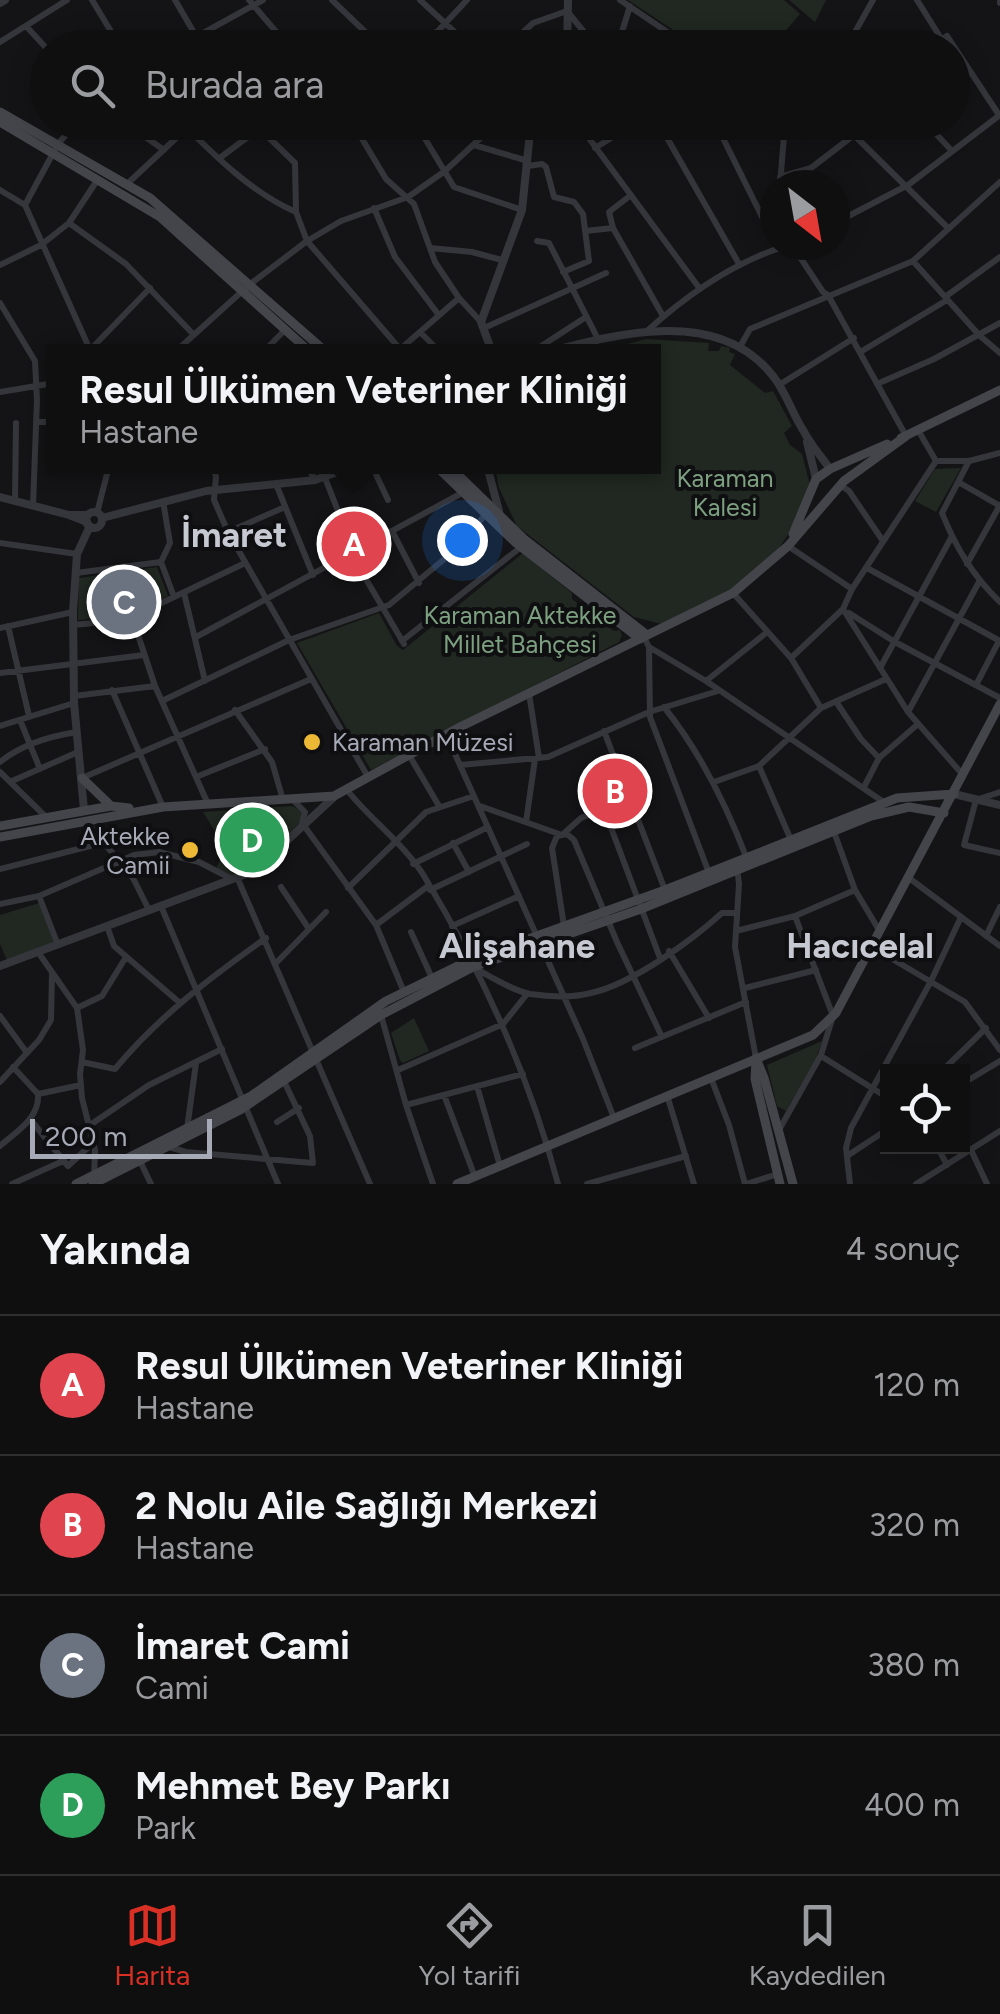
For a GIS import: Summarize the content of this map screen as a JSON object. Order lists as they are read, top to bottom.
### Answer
{
  "districts": ["İmaret", "Alişahane", "Hacıcelal"],
  "parks": ["Karaman Kalesi", "Karaman Aktekke Millet Bahçesi"],
  "places": ["Karaman Müzesi", "Aktekke Camii"],
  "scale_bar": "200 m",
  "north": "bottom right",
  "page": {
    "search": "Burada ara",
    "popup": ["Resul Ülkümen Veteriner Kliniği", "Hastane"],
    "pins": [
      "A",
      "C",
      "B",
      "D"
    ],
    "scale": "200 m",
    "heading": ["Yakında", "4 sonuç"],
    "list": [
      {
        "mark": "A",
        "name": "Resul Ülkümen Veteriner Kliniği",
        "note": "Hastane",
        "value": "120 m"
      },
      {
        "mark": "B",
        "name": "2 Nolu Aile Sağlığı Merkezi",
        "note": "Hastane",
        "value": "320 m"
      },
      {
        "mark": "C",
        "name": "İmaret Cami",
        "note": "Cami",
        "value": "380 m"
      },
      {
        "mark": "D",
        "name": "Mehmet Bey Parkı",
        "note": "Park",
        "value": "400 m"
      }
    ],
    "nav": ["Harita", "Yol tarifi", "Kaydedilen"]
  }
}
